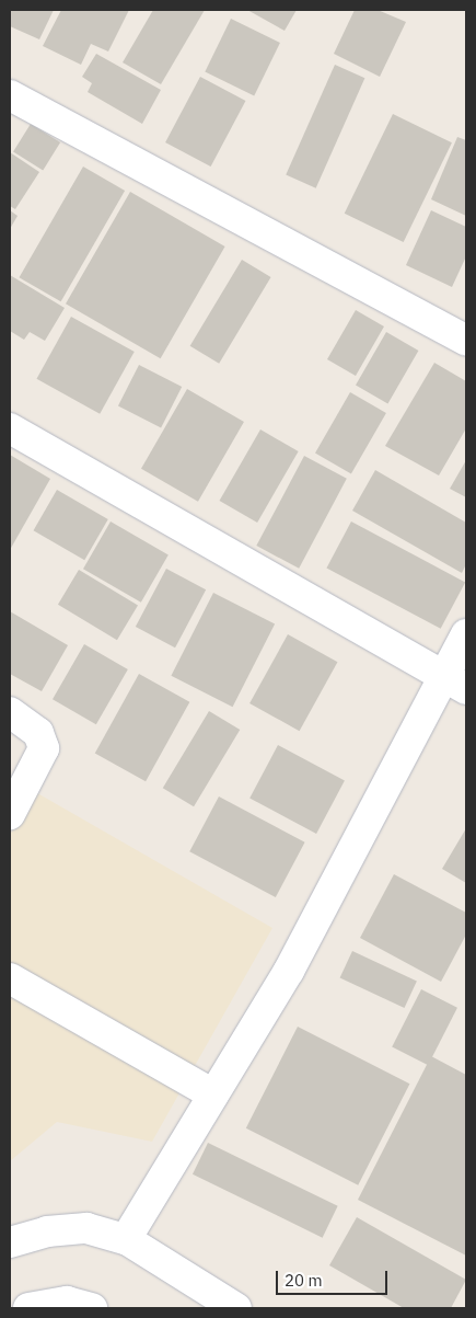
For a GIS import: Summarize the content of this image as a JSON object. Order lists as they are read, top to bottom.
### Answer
{
  "scale_bar": "20 m"
}
